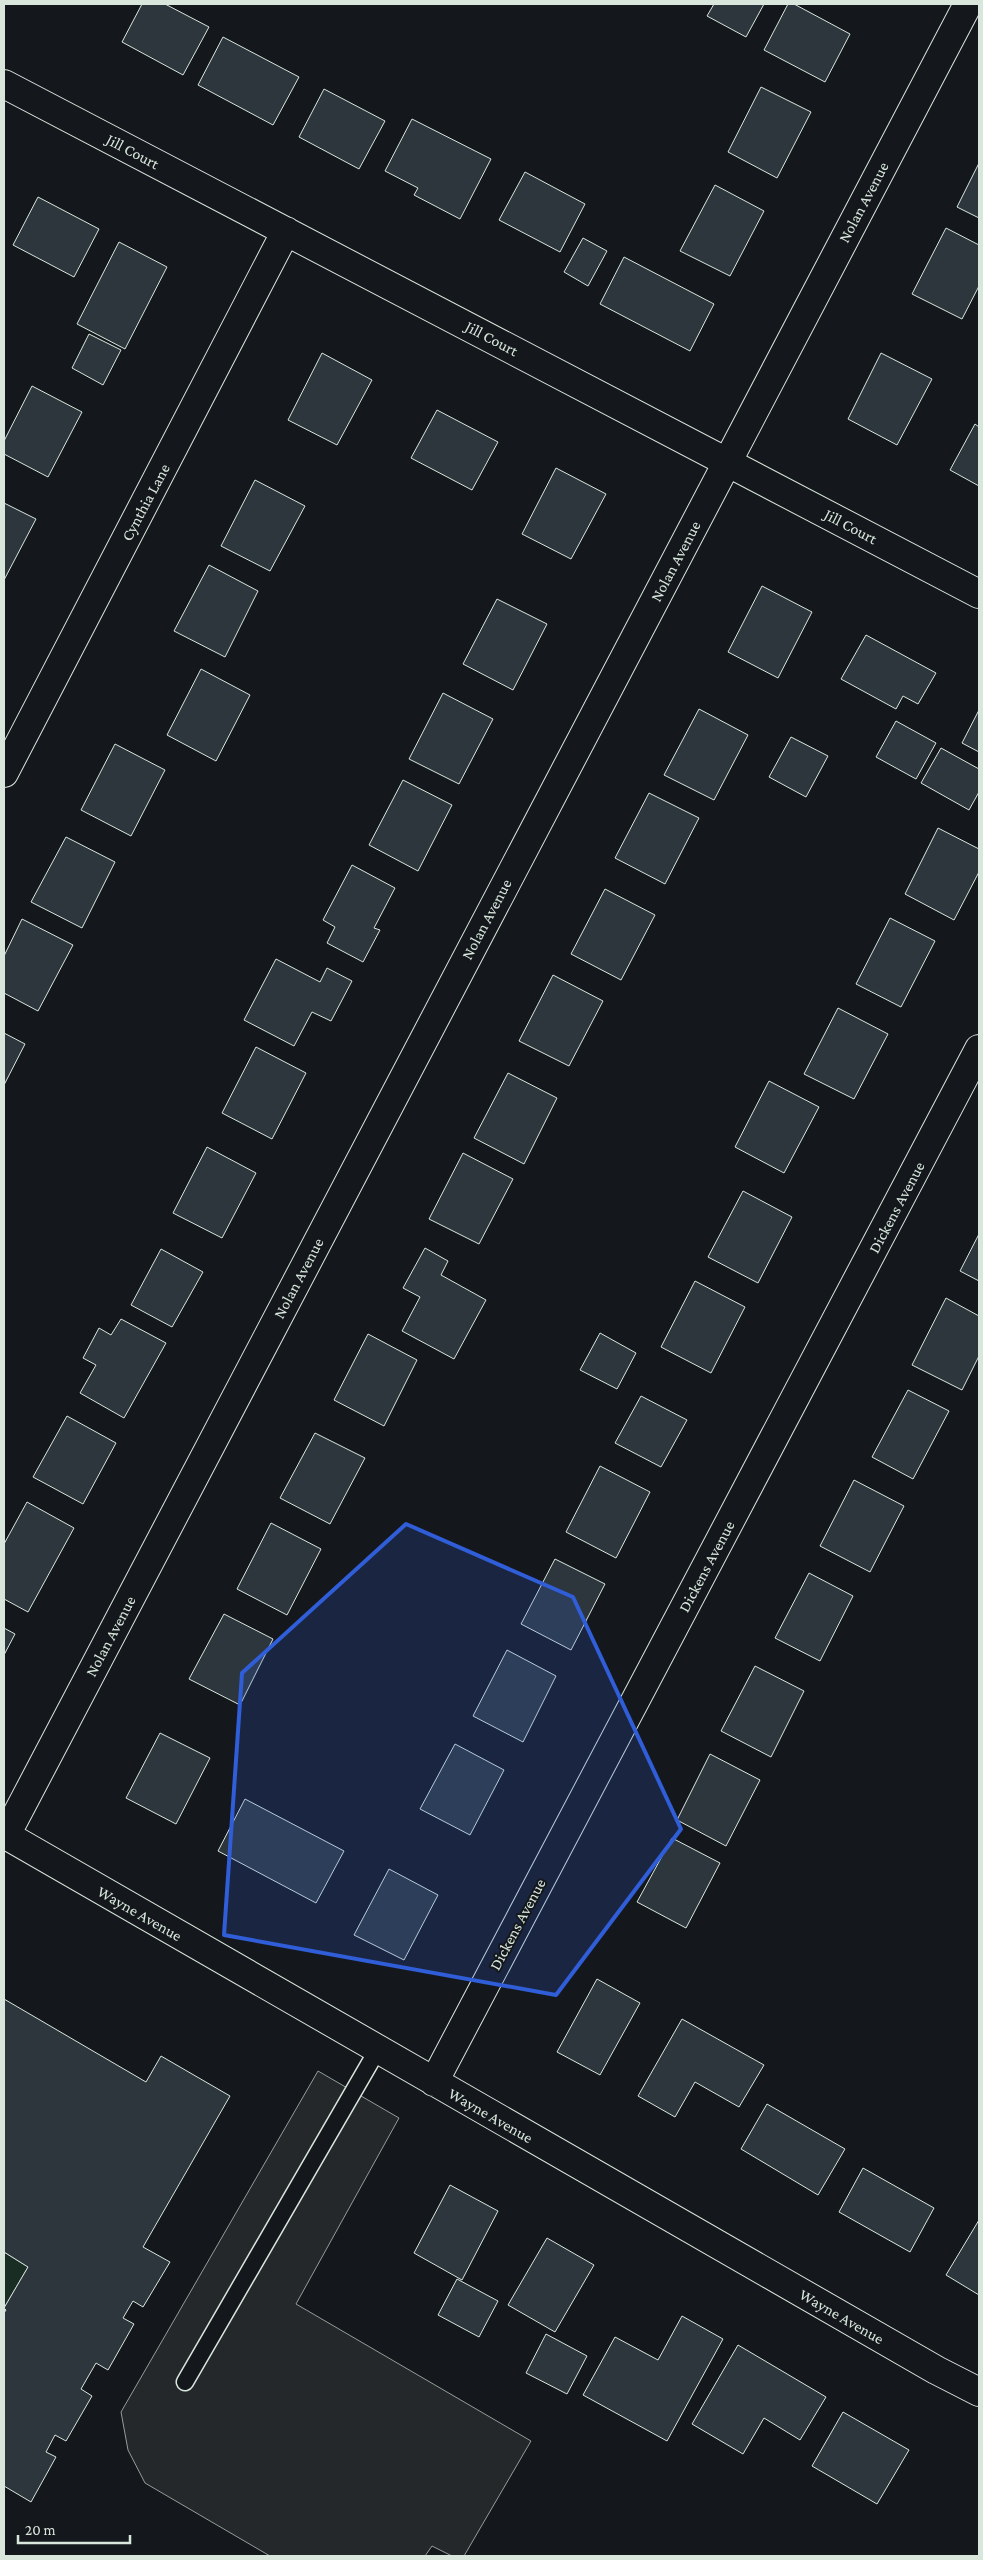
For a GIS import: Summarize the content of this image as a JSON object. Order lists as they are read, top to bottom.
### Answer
{
  "streets": {
    "street": [
      "Jill Court",
      "Nolan Avenue",
      "Cynthia Lane",
      "Dickens Avenue",
      "Wayne Avenue"
    ]
  },
  "crossings": [
    ["Jill Court", "Nolan Avenue"],
    ["Jill Court", "Cynthia Lane"],
    ["Nolan Avenue", "Wayne Avenue"],
    ["Dickens Avenue", "Wayne Avenue"]
  ],
  "scale_bar": "20 m"
}
